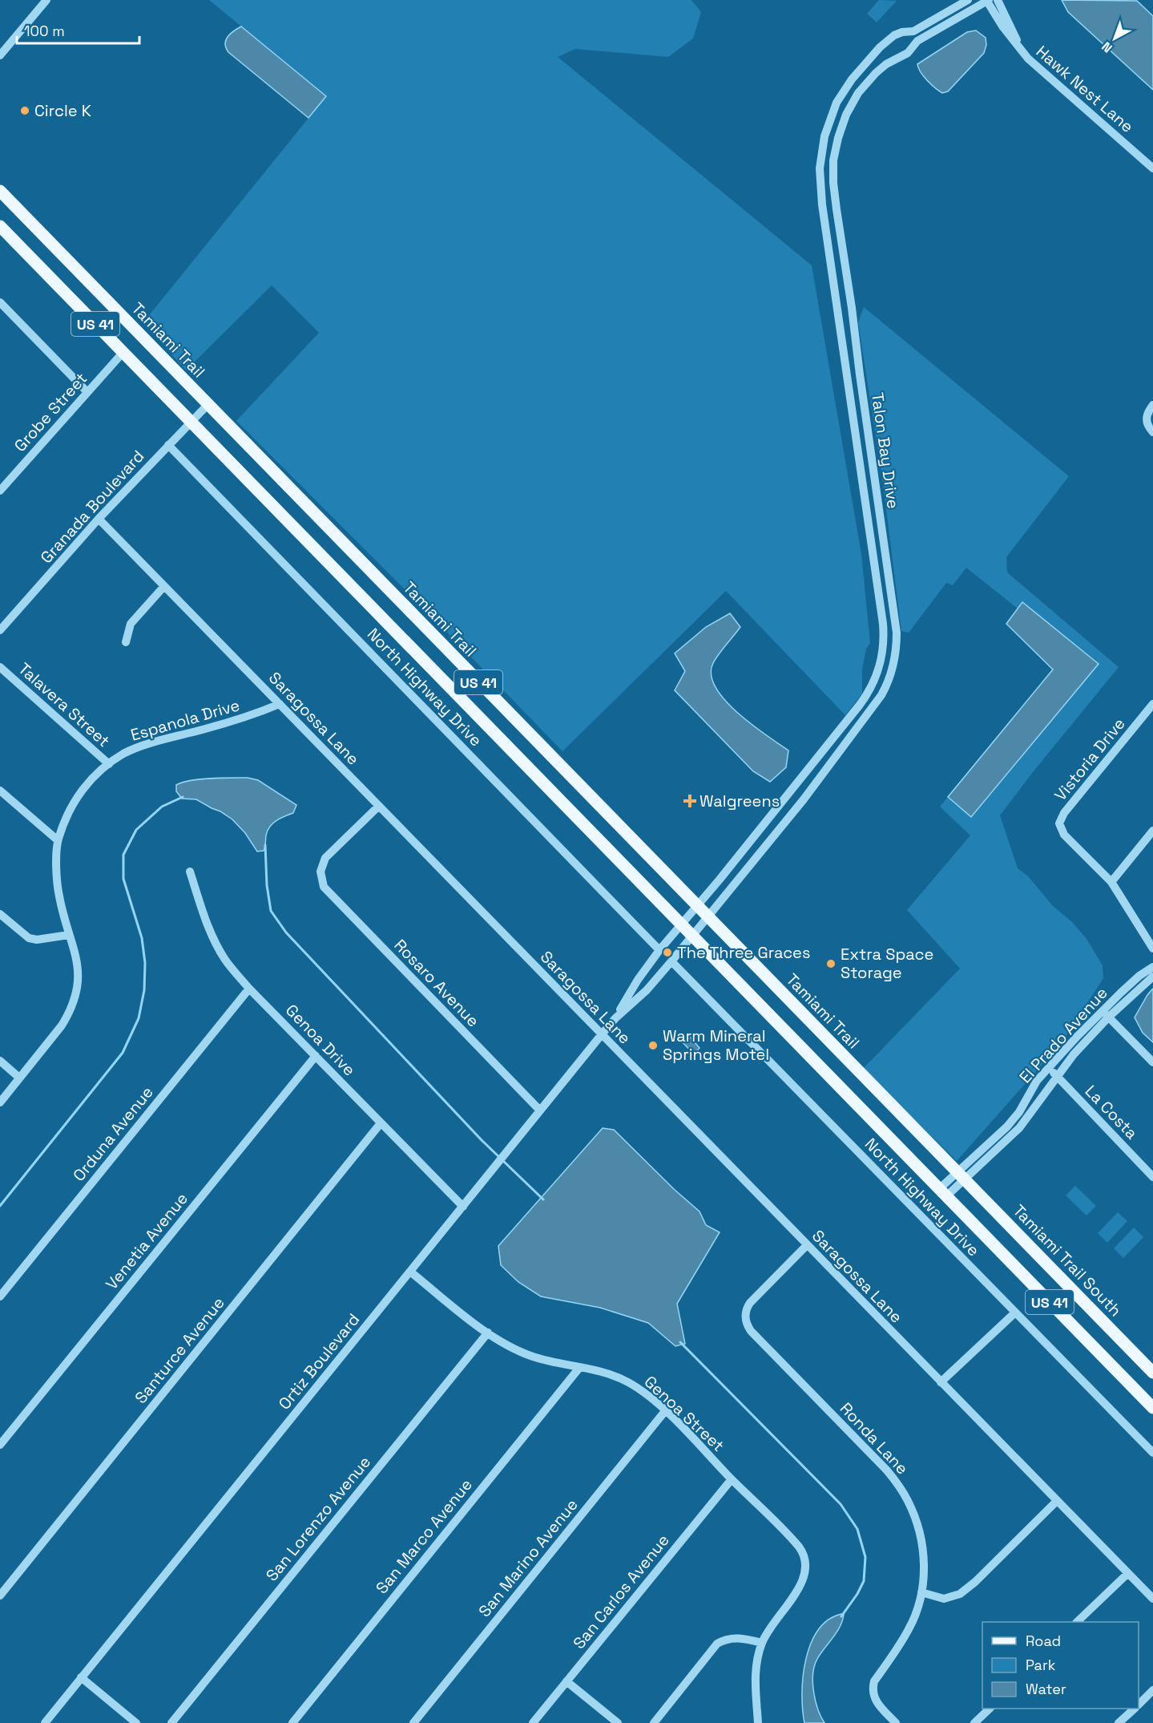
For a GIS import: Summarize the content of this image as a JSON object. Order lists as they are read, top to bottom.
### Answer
{
  "streets": {
    "main road": ["US 41", "Tamiami Trail", "Tamiami Trail South"],
    "street": [
      "Hawk Nest Lane",
      "Grobe Street",
      "Talon Bay Drive",
      "Granada Boulevard",
      "North Highway Drive",
      "Talavera Street",
      "Saragossa Lane",
      "Espanola Drive",
      "Vistoria Drive",
      "Rosaro Avenue",
      "El Prado Avenue",
      "Genoa Drive",
      "La Costa",
      "Orduna Avenue",
      "Venetia Avenue",
      "Santurce Avenue",
      "Ortiz Boulevard",
      "Genoa Street",
      "Ronda Lane",
      "San Lorenzo Avenue",
      "San Marco Avenue",
      "San Marino Avenue",
      "San Carlos Avenue"
    ]
  },
  "crossings": [
    ["Hawk Nest Lane", "Talon Bay Drive"],
    ["US 41", "Grobe Street"],
    ["US 41", "Talon Bay Drive"],
    ["US 41", "Granada Boulevard"],
    ["US 41", "Ortiz Boulevard"],
    ["Tamiami Trail", "Talon Bay Drive"],
    ["Tamiami Trail", "Granada Boulevard"],
    ["Tamiami Trail", "El Prado Avenue"],
    ["Tamiami Trail", "Tamiami Trail South"],
    ["Talon Bay Drive", "Ortiz Boulevard"],
    ["Granada Boulevard", "North Highway Drive"],
    ["Granada Boulevard", "Saragossa Lane"],
    ["North Highway Drive", "Ortiz Boulevard"],
    ["Talavera Street", "Espanola Drive"],
    ["Saragossa Lane", "Espanola Drive"],
    ["Saragossa Lane", "Rosaro Avenue"],
    ["Saragossa Lane", "Ortiz Boulevard"],
    ["Saragossa Lane", "Ronda Lane"],
    ["Rosaro Avenue", "Ortiz Boulevard"],
    ["El Prado Avenue", "La Costa"],
    ["El Prado Avenue", "Tamiami Trail South"],
    ["Genoa Drive", "Orduna Avenue"],
    ["Genoa Drive", "Venetia Avenue"],
    ["Genoa Drive", "Santurce Avenue"],
    ["Genoa Drive", "Ortiz Boulevard"],
    ["Ortiz Boulevard", "Genoa Street"],
    ["Genoa Street", "San Lorenzo Avenue"],
    ["Genoa Street", "San Marco Avenue"],
    ["Genoa Street", "San Marino Avenue"],
    ["Genoa Street", "San Carlos Avenue"]
  ],
  "places": {
    "other": [
      "Circle K",
      "The Three Graces",
      "Extra Space Storage",
      "Warm Mineral Springs Motel"
    ],
    "health": ["Walgreens"]
  },
  "legend": ["Road", "Park", "Water"],
  "scale_bar": "100 m",
  "north": "bottom left"
}
